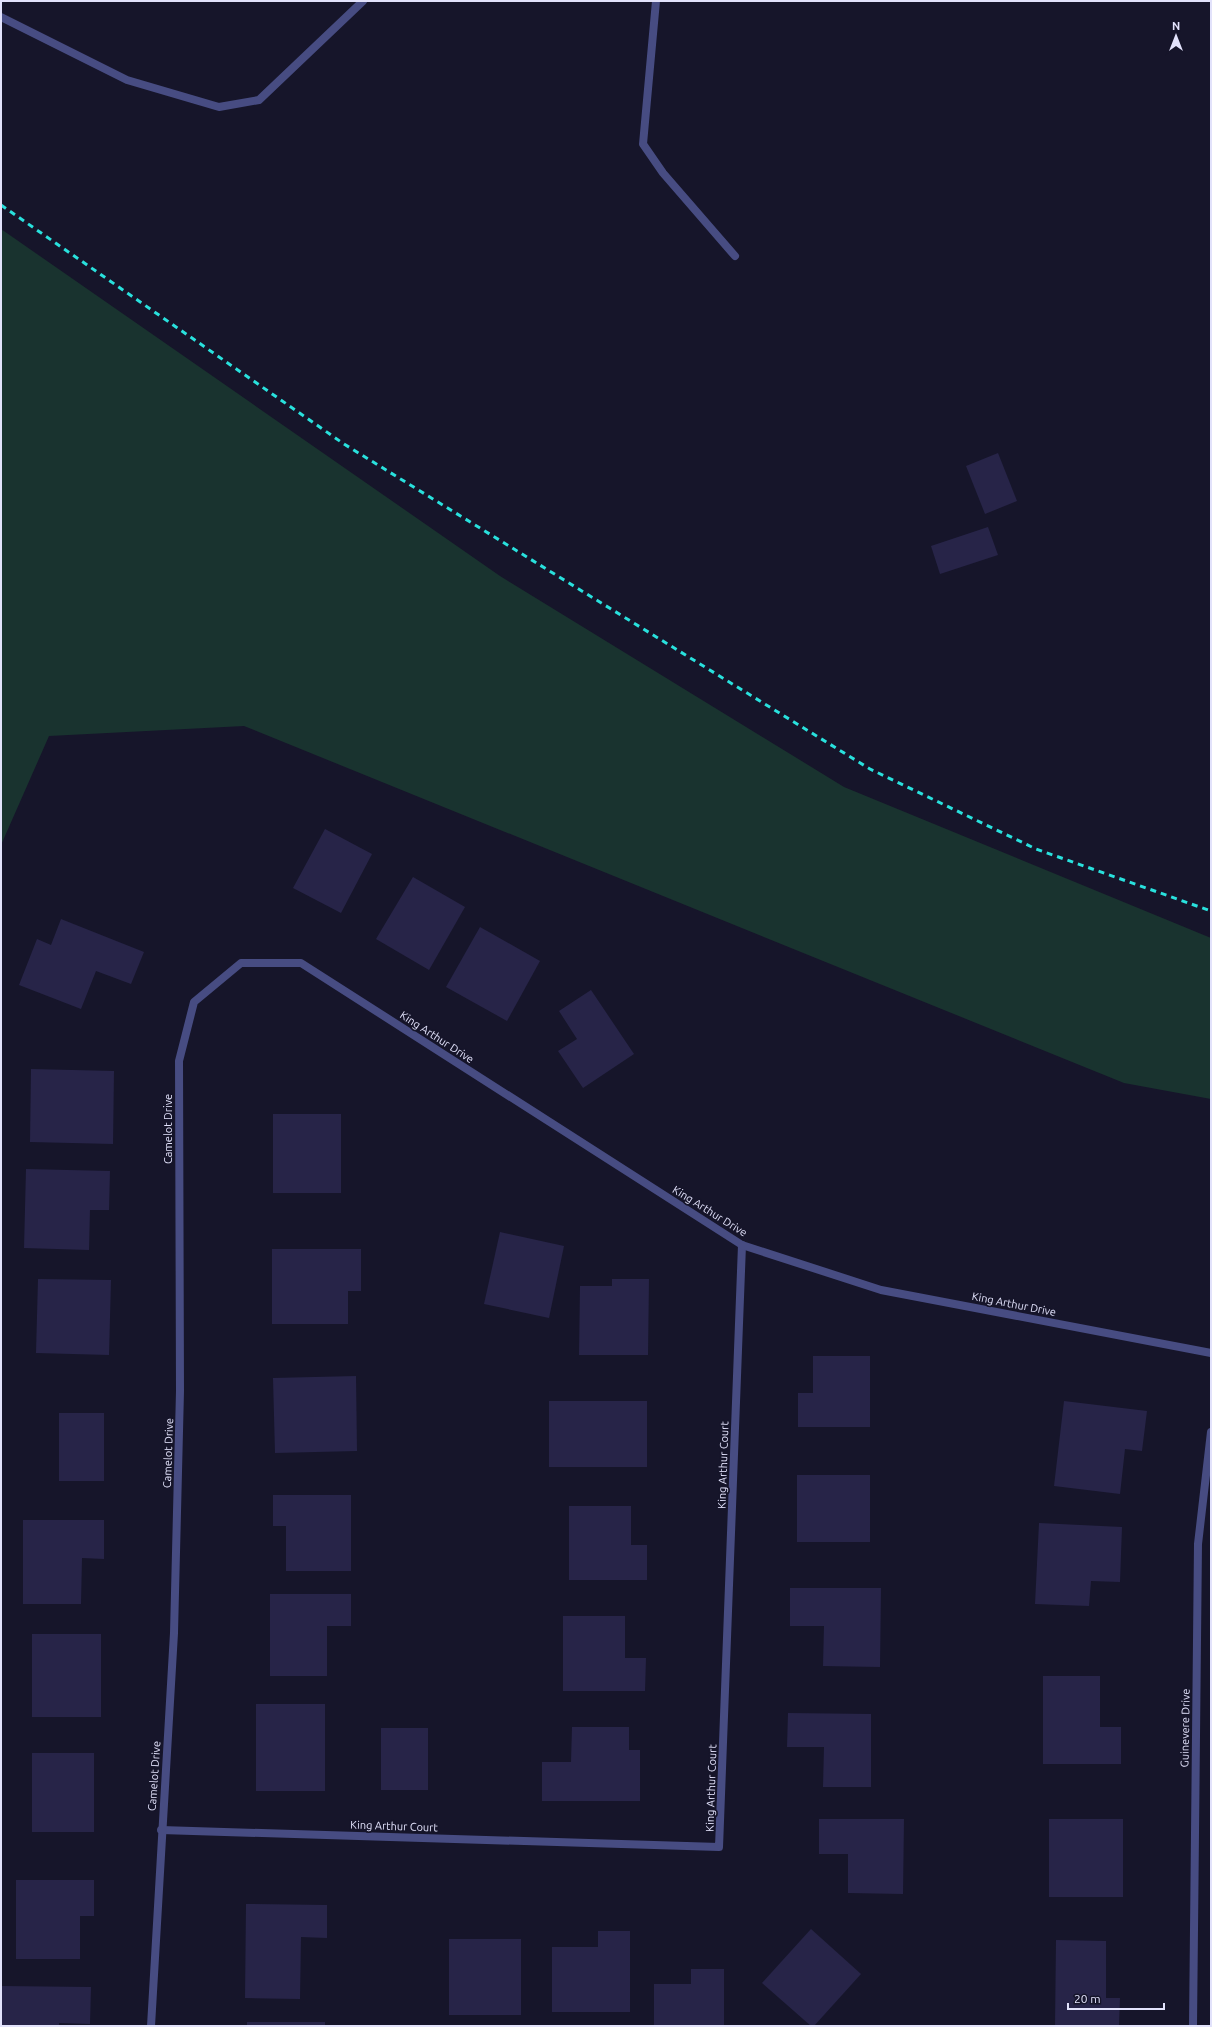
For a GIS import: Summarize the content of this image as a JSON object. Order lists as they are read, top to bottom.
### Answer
{
  "streets": {
    "street": [
      "King Arthur Drive",
      "Camelot Drive",
      "King Arthur Court",
      "Guinevere Drive"
    ]
  },
  "crossings": [
    ["King Arthur Drive", "Camelot Drive"],
    ["King Arthur Drive", "King Arthur Court"],
    ["Camelot Drive", "King Arthur Court"]
  ],
  "scale_bar": "20 m",
  "north": "top"
}
